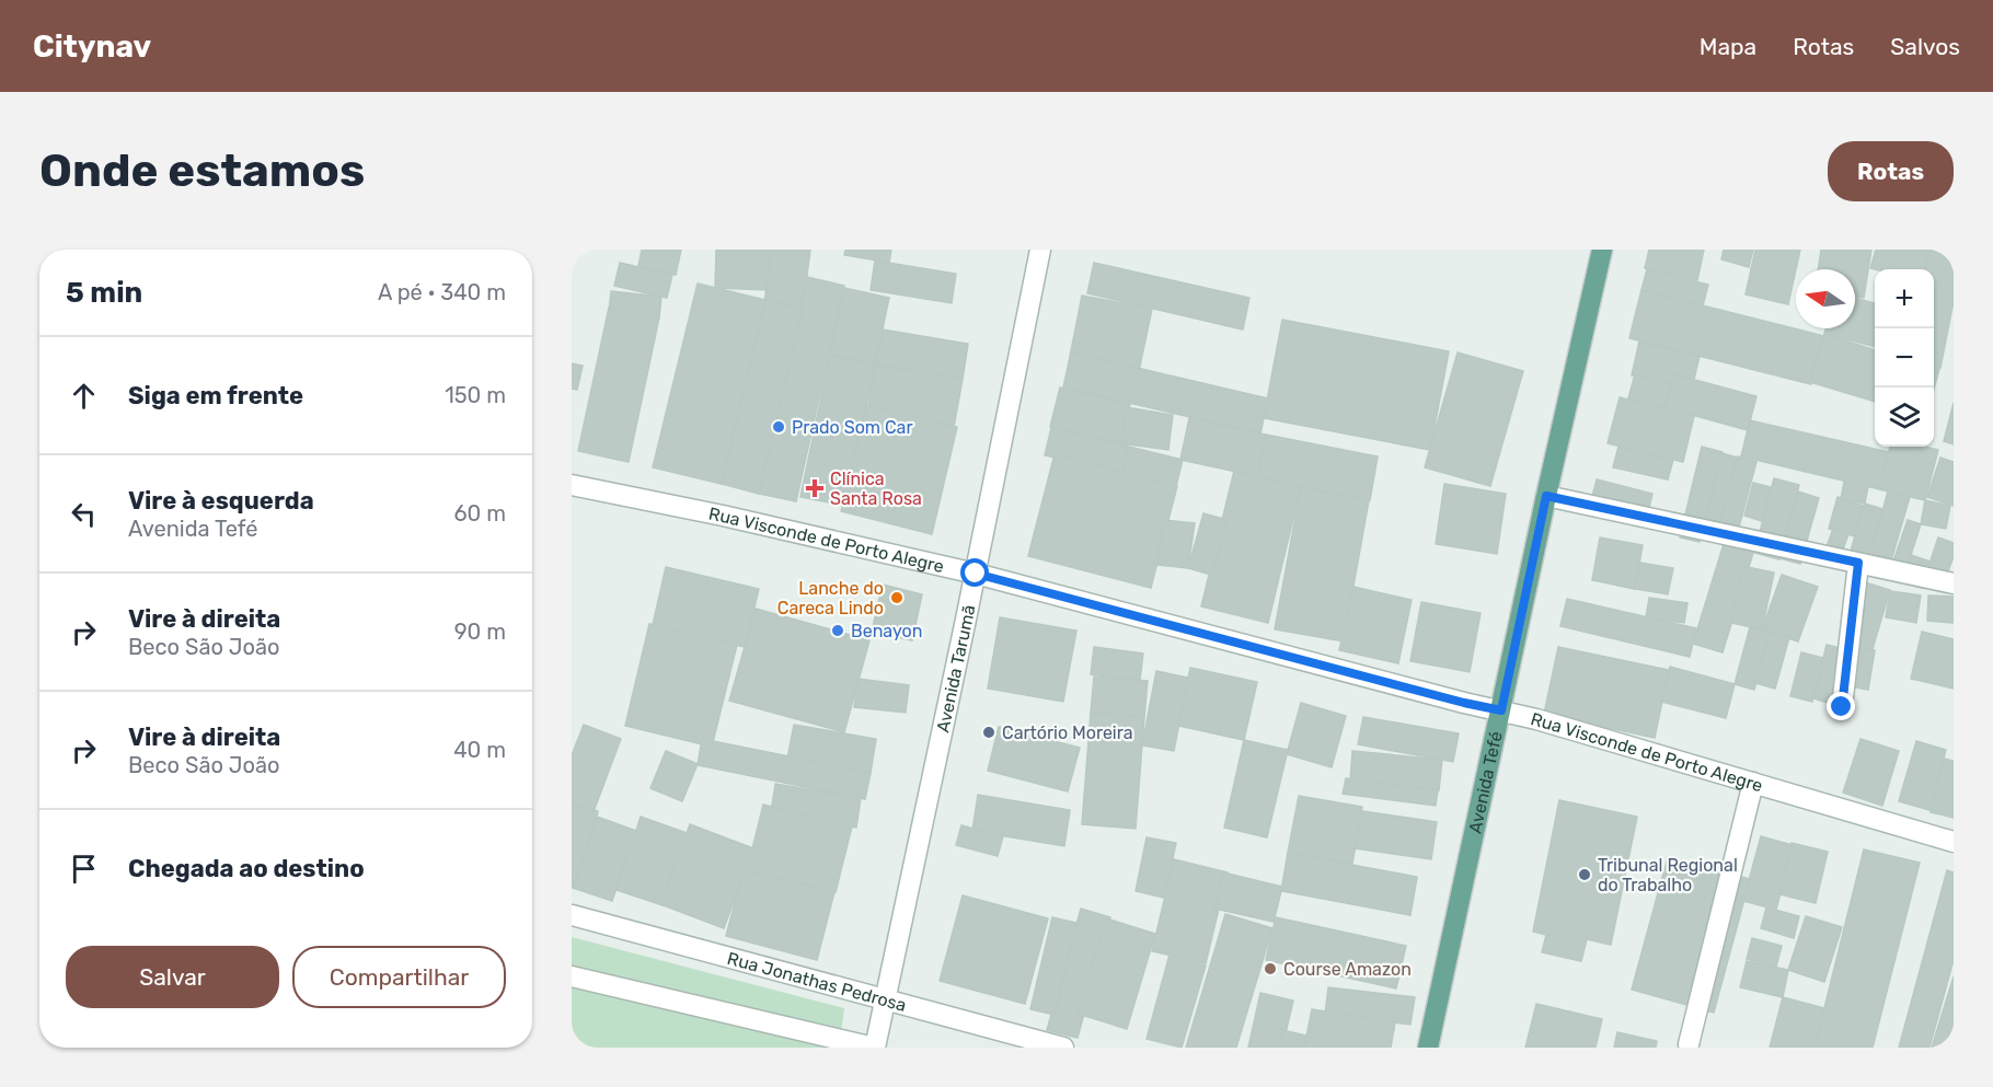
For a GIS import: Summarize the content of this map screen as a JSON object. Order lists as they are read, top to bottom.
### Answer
{
  "streets": {
    "main road": ["Avenida Tefé"],
    "street": ["Rua Visconde de Porto Alegre", "Avenida Tarumã", "Rua Jonathas Pedrosa"]
  },
  "crossings": [
    ["Rua Visconde de Porto Alegre", "Avenida Tarumã"],
    ["Rua Visconde de Porto Alegre", "Avenida Tefé"],
    ["Avenida Tarumã", "Rua Jonathas Pedrosa"]
  ],
  "places": {
    "other": [
      "Prado Som Car",
      "Lanche do Careca Lindo",
      "Benayon",
      "Cartório Moreira",
      "Tribunal Regional do Trabalho",
      "Course Amazon"
    ],
    "health": ["Clínica Santa Rosa"]
  },
  "north": "left",
  "page": {
    "header": "Citynav",
    "nav": ["Mapa", "Rotas", "Salvos"],
    "buttons": [
      "Rotas",
      ["Salvar", "Compartilhar"]
    ],
    "title": "Onde estamos",
    "heading": ["5 min", "A pé · 340 m"],
    "map_buttons": ["+", "−"],
    "list": [
      ["Siga em frente", "150 m"],
      ["Vire à esquerda", "Avenida Tefé", "60 m"],
      ["Vire à direita", "Beco São João", "90 m"],
      ["Vire à direita", "Beco São João", "40 m"],
      "Chegada ao destino"
    ]
  }
}
